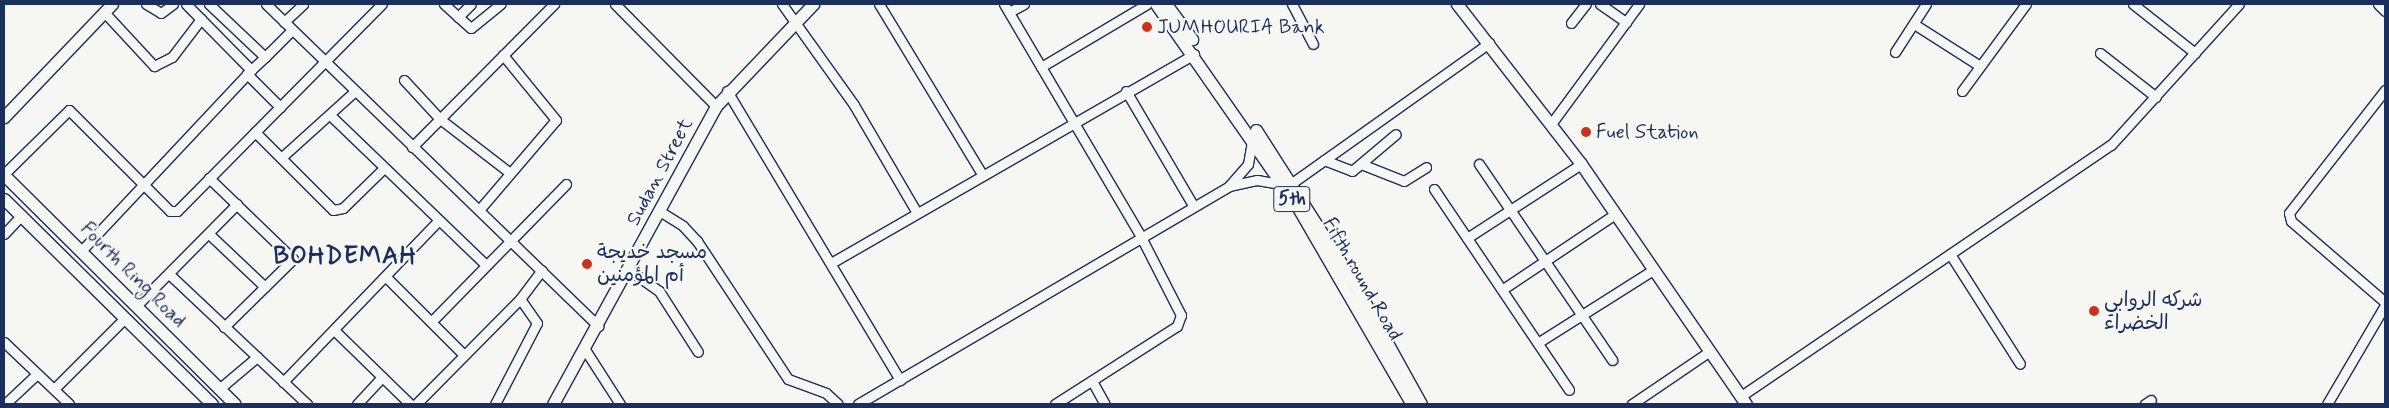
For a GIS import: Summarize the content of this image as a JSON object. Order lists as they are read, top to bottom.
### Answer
{
  "streets": {
    "main road": [
      "Sudan Street",
      "5th",
      "Fourth Ring Road",
      "Fifth round Road"
    ]
  },
  "crossings": [
    ["5th", "Fifth round Road"]
  ],
  "districts": ["BOHDEMAH"],
  "places": [
    "JUMHOURIA Bank",
    "Fuel Station",
    "مسجد خديجة أم المؤمنين",
    "شركه الروابي الخضراء"
  ]
}
